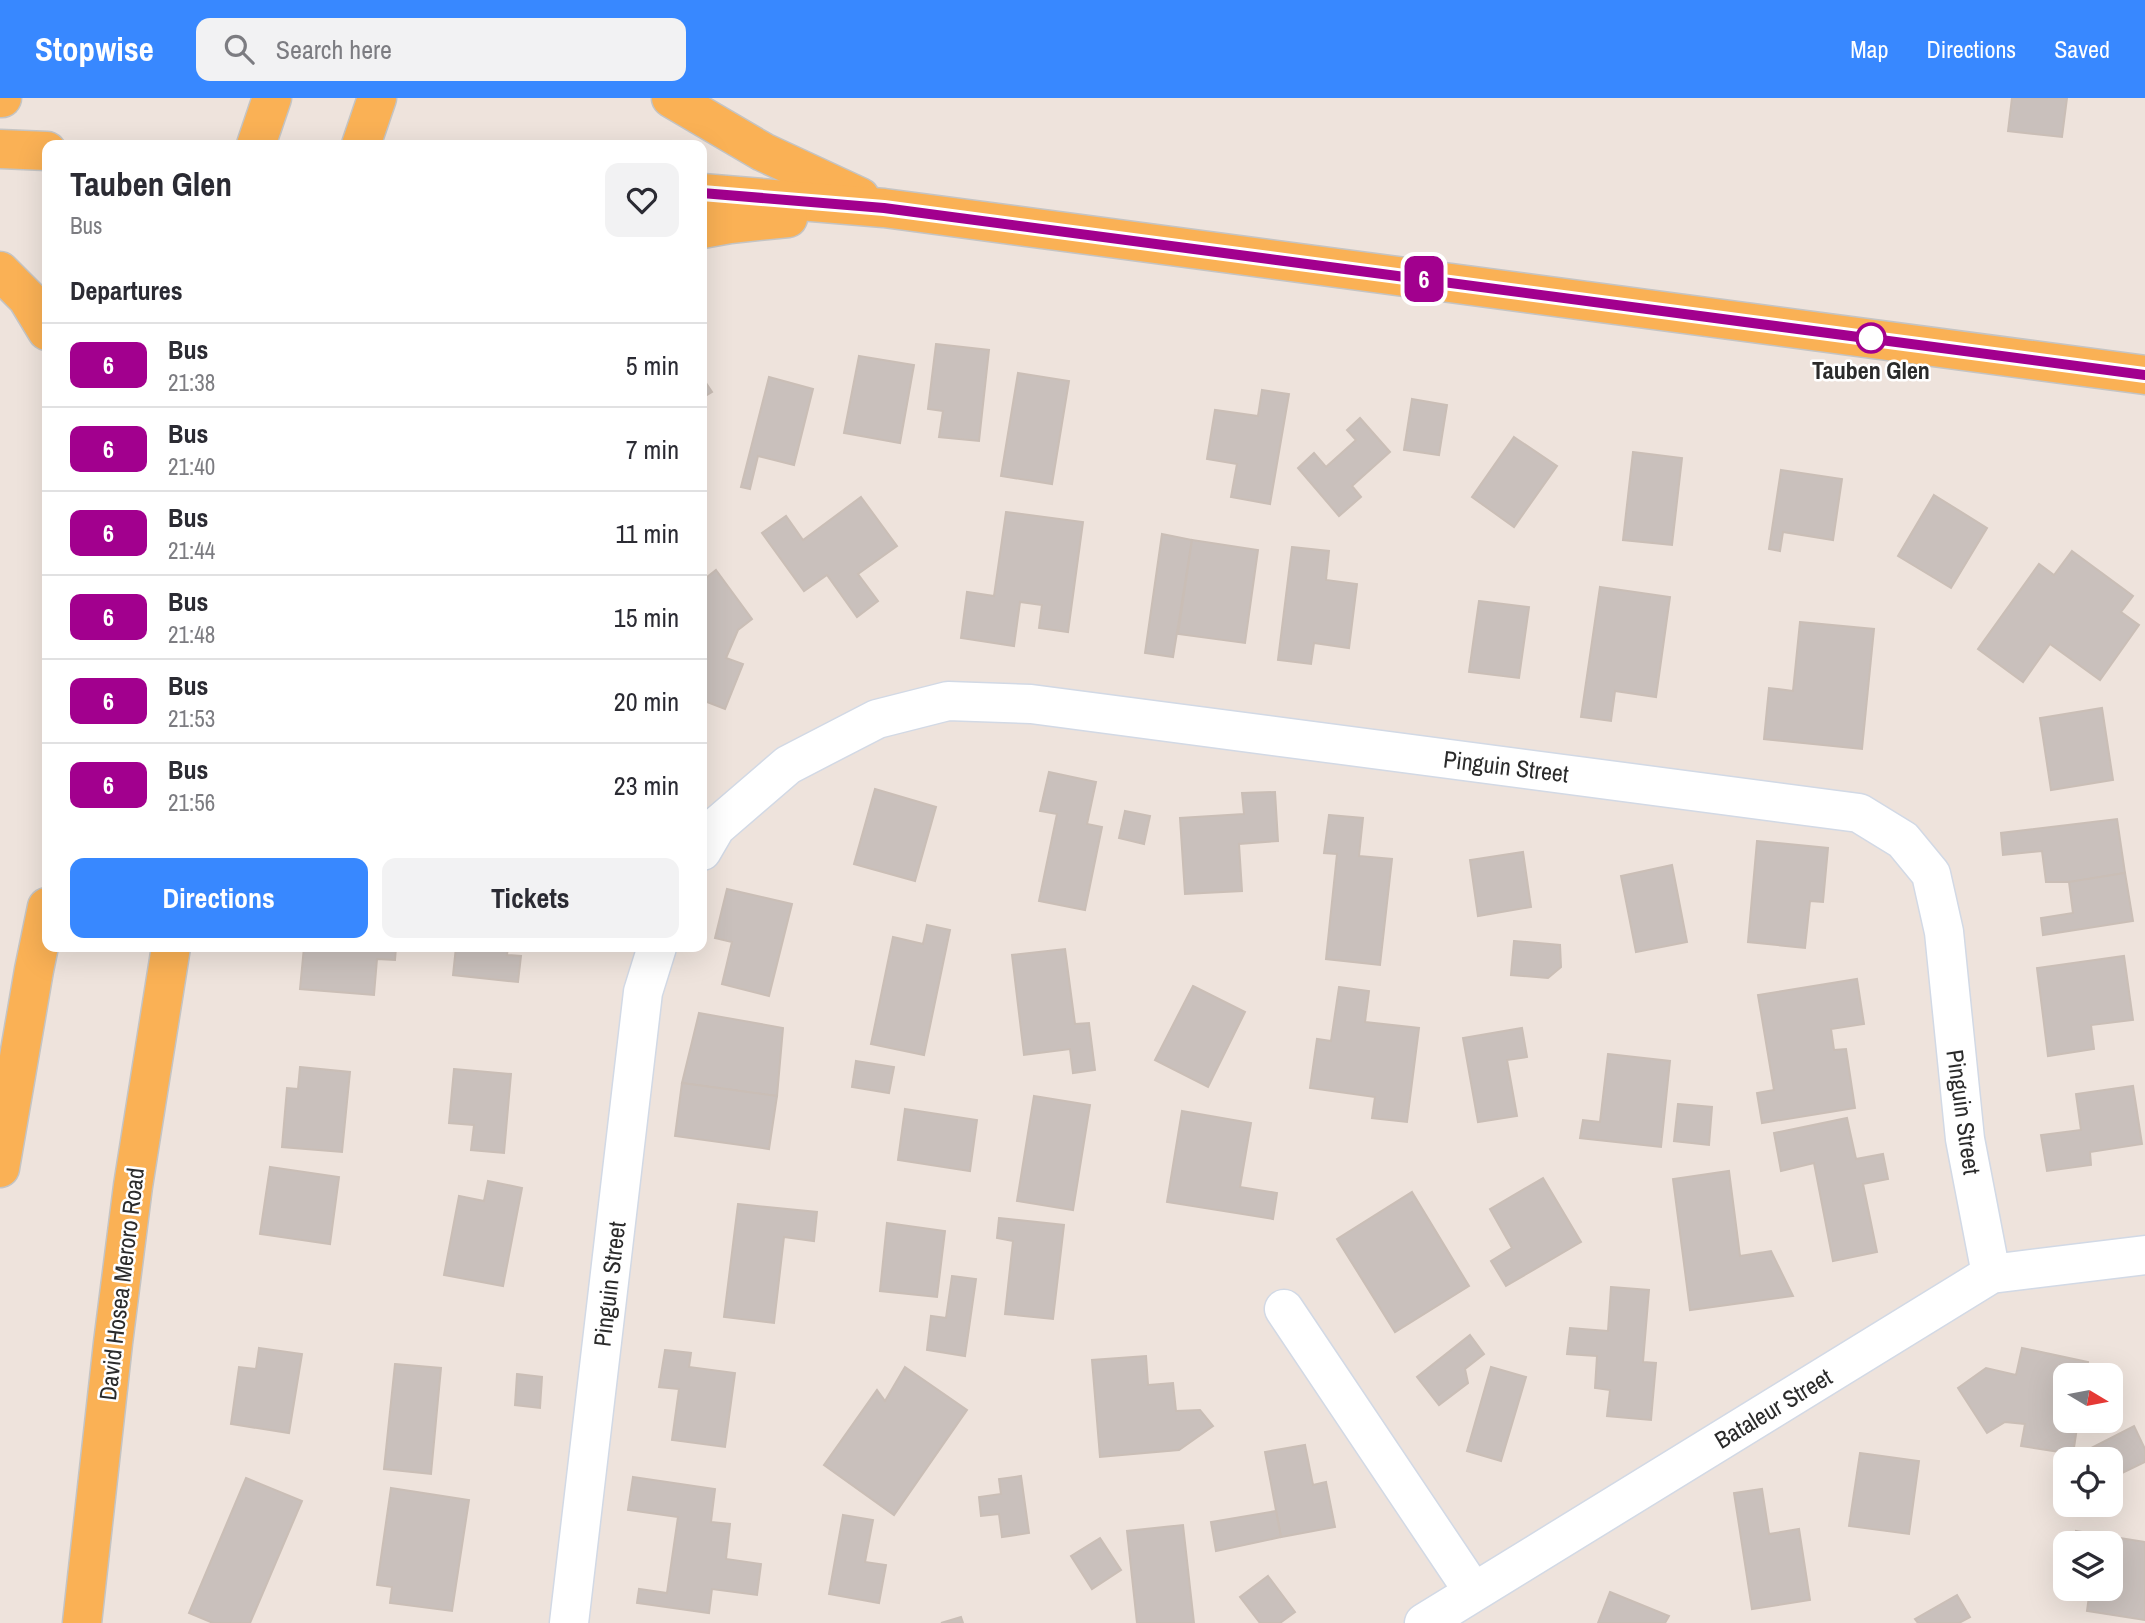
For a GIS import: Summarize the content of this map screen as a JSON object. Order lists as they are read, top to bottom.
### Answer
{
  "streets": {
    "main road": ["David Hosea Meroro Road"],
    "street": ["Pinguin Street", "Bataleur Street"]
  },
  "crossings": [
    ["Pinguin Street", "Bataleur Street"]
  ],
  "places": ["Tauben Glen"],
  "lines": ["bus line 6"],
  "north": "right",
  "page": {
    "header": "Stopwise",
    "search": "Search here",
    "nav": ["Map", "Directions", "Saved"],
    "on_map": "6",
    "heading": [
      ["Tauben Glen", "Bus"],
      "Departures"
    ],
    "list": [
      {
        "mark": "6",
        "name": "Bus",
        "note": "21:38",
        "value": "5 min"
      },
      {
        "mark": "6",
        "name": "Bus",
        "note": "21:40",
        "value": "7 min"
      },
      {
        "mark": "6",
        "name": "Bus",
        "note": "21:44",
        "value": "11 min"
      },
      {
        "mark": "6",
        "name": "Bus",
        "note": "21:48",
        "value": "15 min"
      },
      {
        "mark": "6",
        "name": "Bus",
        "note": "21:53",
        "value": "20 min"
      },
      {
        "mark": "6",
        "name": "Bus",
        "note": "21:56",
        "value": "23 min"
      }
    ],
    "buttons": ["Directions", "Tickets"]
  }
}
